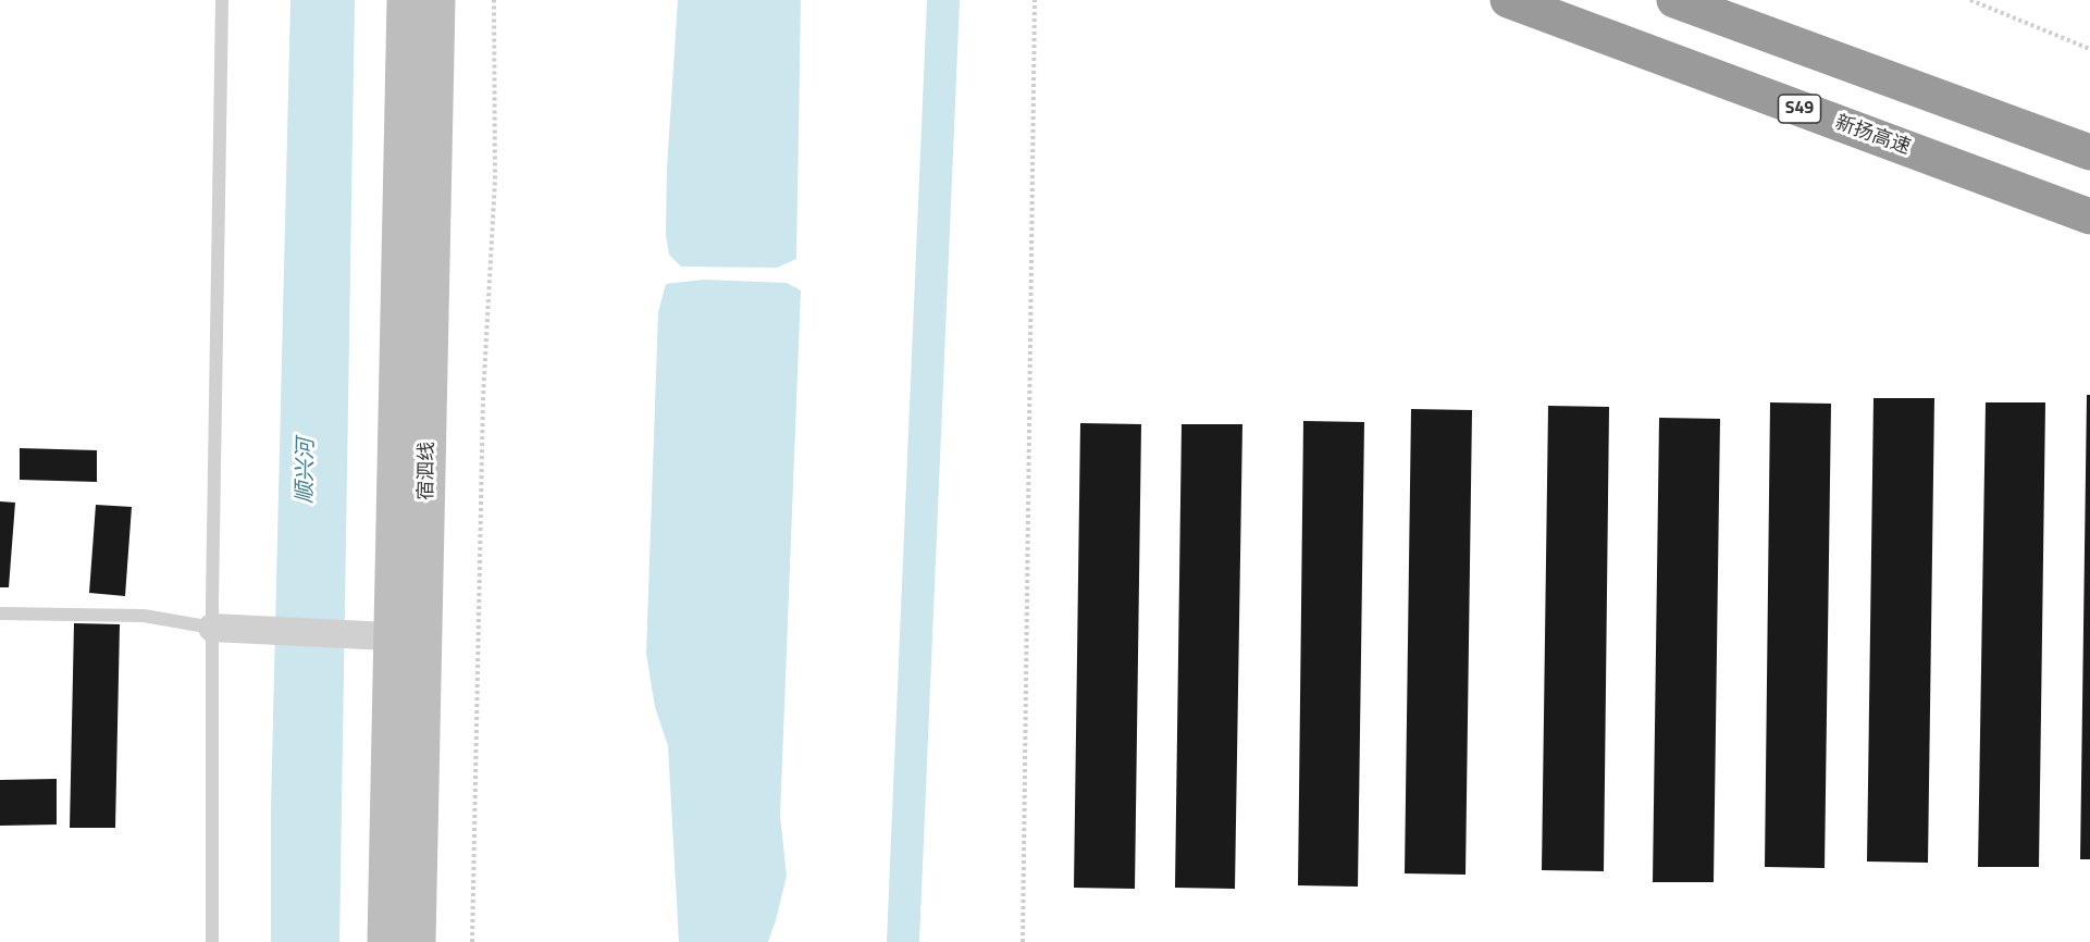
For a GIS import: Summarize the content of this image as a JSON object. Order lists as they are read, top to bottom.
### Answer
{
  "streets": {
    "highway": ["S49", "新扬高速"],
    "main road": ["宿泗线"]
  },
  "water": ["顺兴河"]
}
